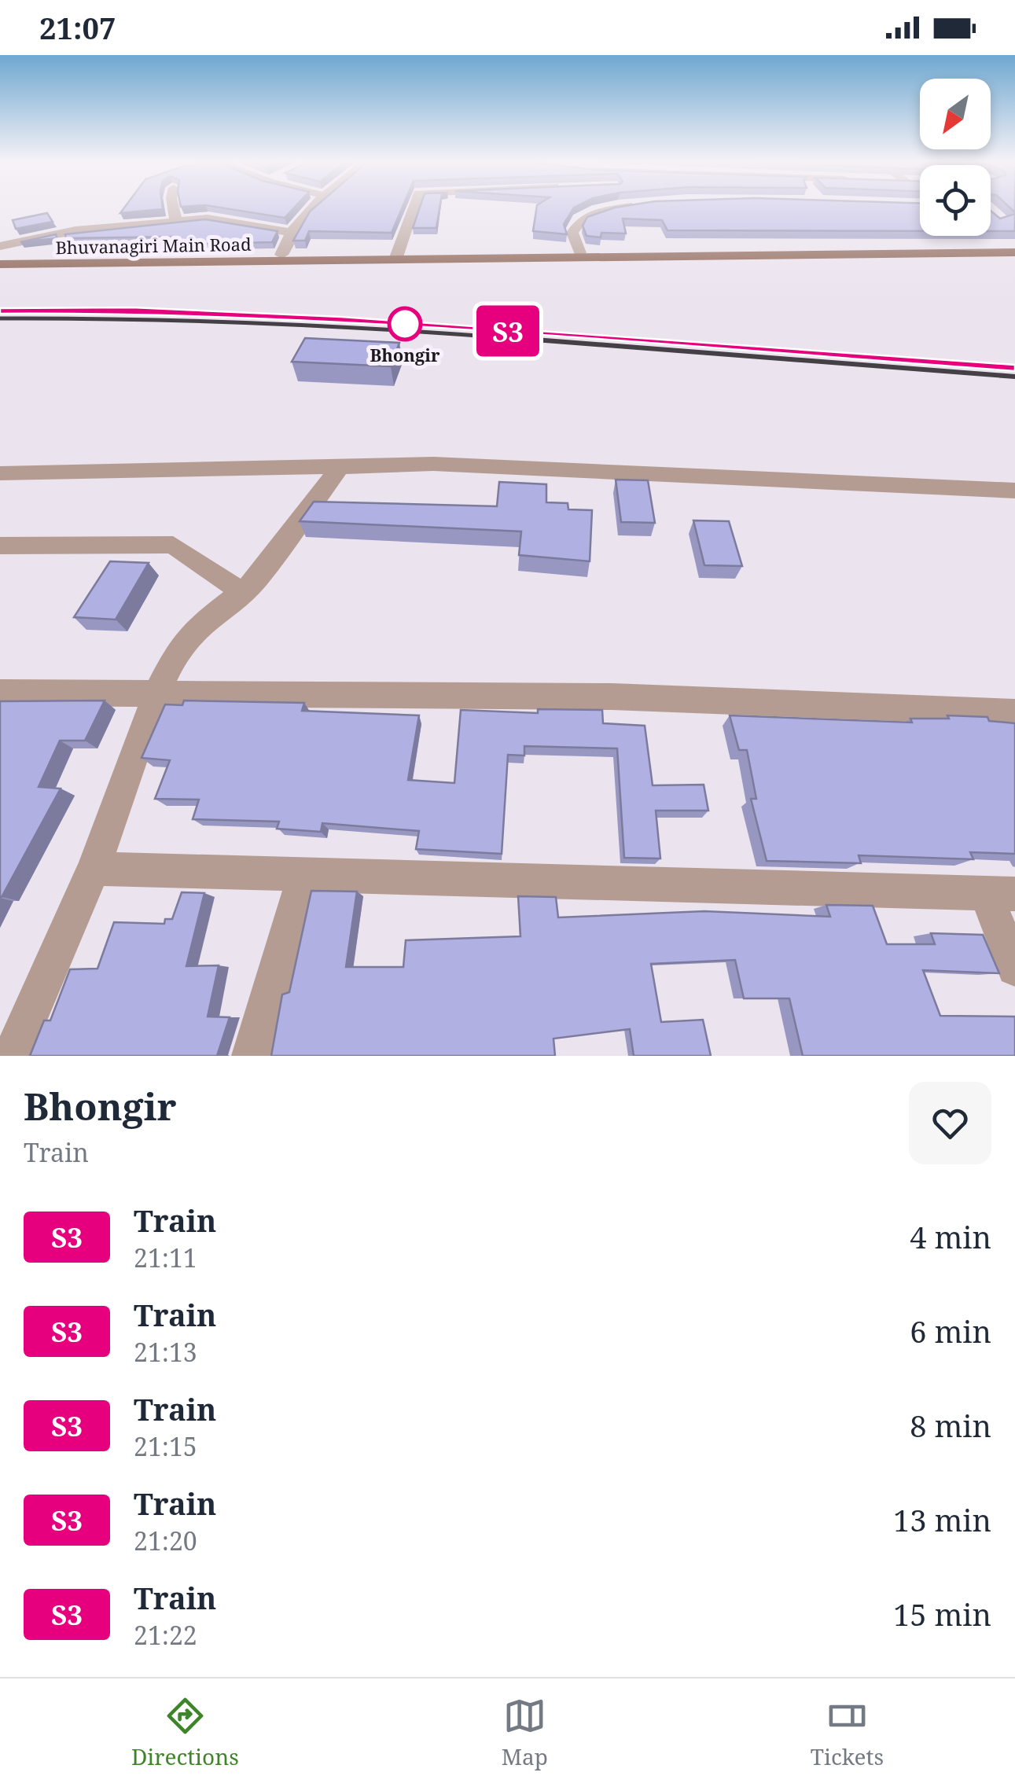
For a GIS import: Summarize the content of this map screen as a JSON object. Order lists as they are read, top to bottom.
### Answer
{
  "streets": {
    "main road": ["Bhuvanagiri Main Road"]
  },
  "places": ["Bhongir"],
  "north": "bottom left",
  "page": {
    "status": "21:07",
    "on_map": "S3",
    "heading": ["Bhongir", "Train"],
    "list": [
      {
        "mark": "S3",
        "name": "Train",
        "note": "21:11",
        "value": "4 min"
      },
      {
        "mark": "S3",
        "name": "Train",
        "note": "21:13",
        "value": "6 min"
      },
      {
        "mark": "S3",
        "name": "Train",
        "note": "21:15",
        "value": "8 min"
      },
      {
        "mark": "S3",
        "name": "Train",
        "note": "21:20",
        "value": "13 min"
      },
      {
        "mark": "S3",
        "name": "Train",
        "note": "21:22",
        "value": "15 min"
      }
    ],
    "tabs": ["Directions", "Map", "Tickets"]
  }
}
